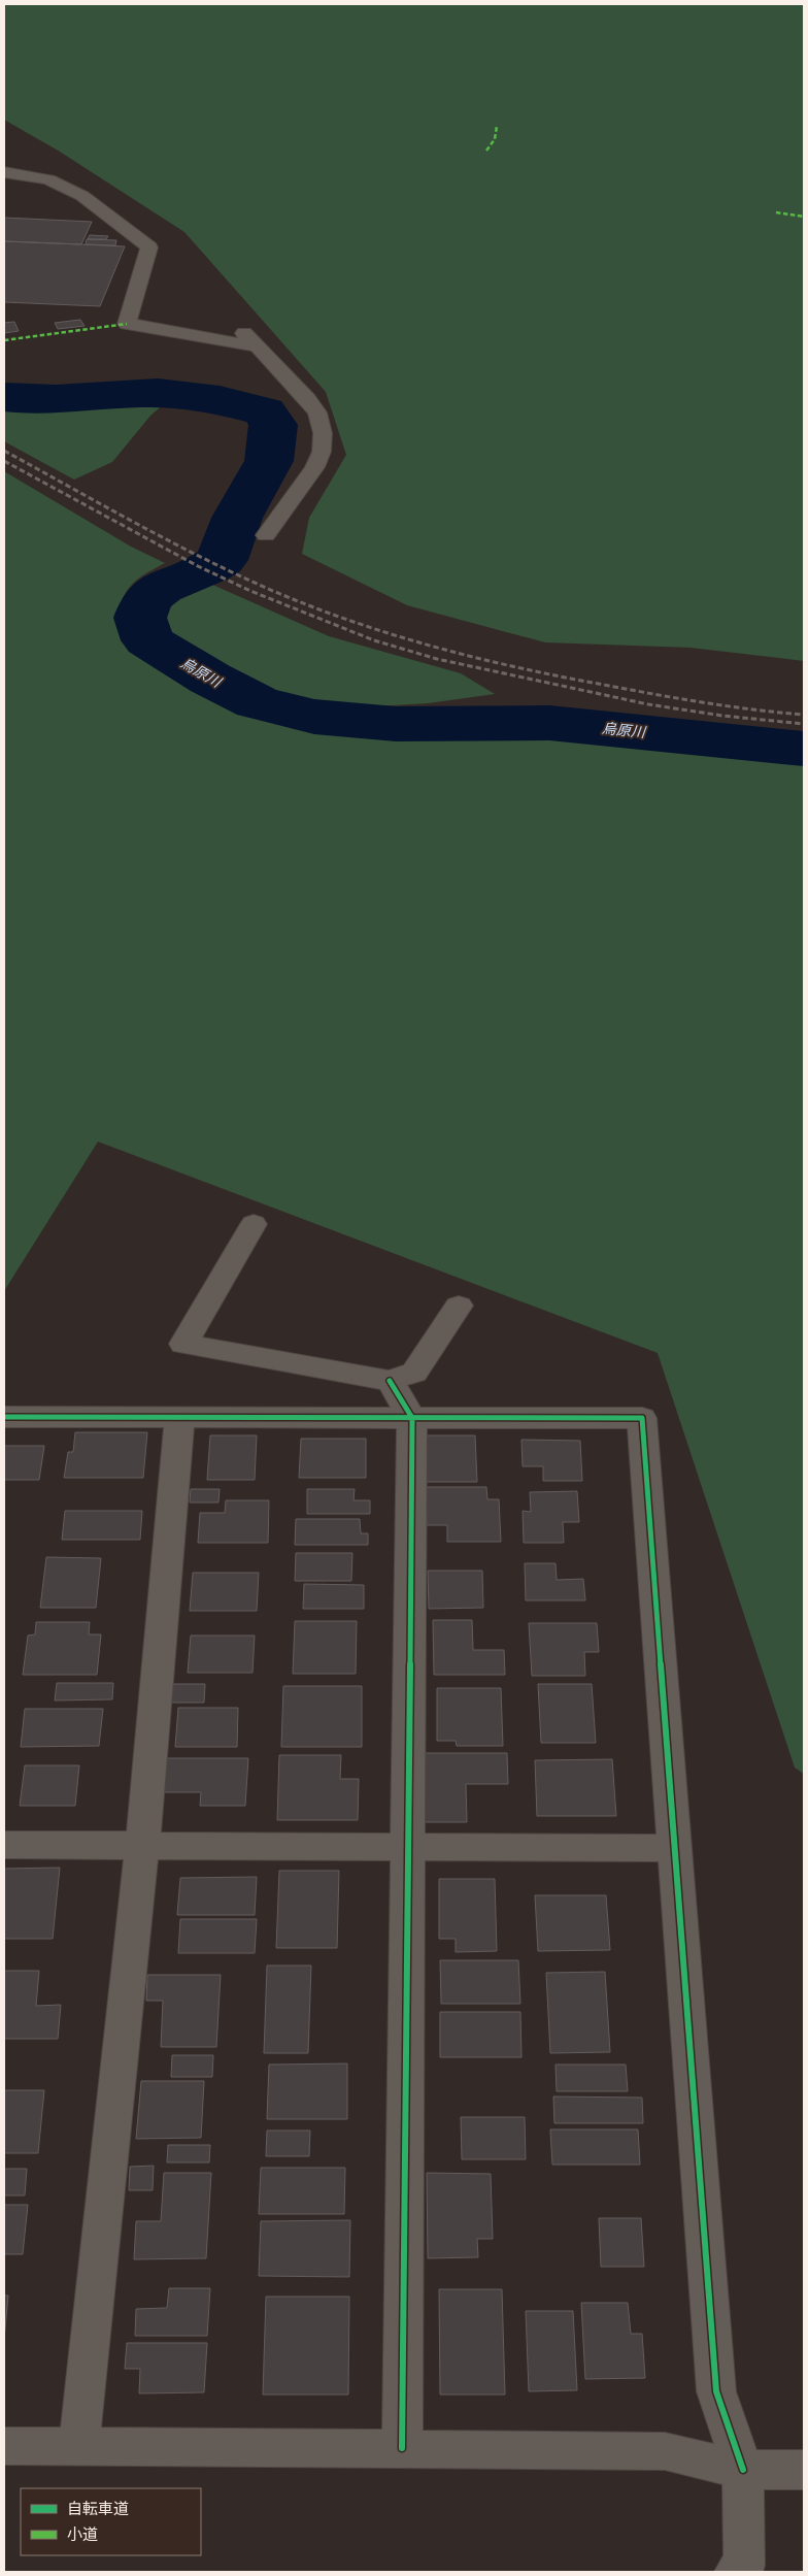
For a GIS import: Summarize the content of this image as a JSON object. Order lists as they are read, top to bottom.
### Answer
{
  "water": ["烏原川"],
  "legend": ["自転車道", "小道"]
}
